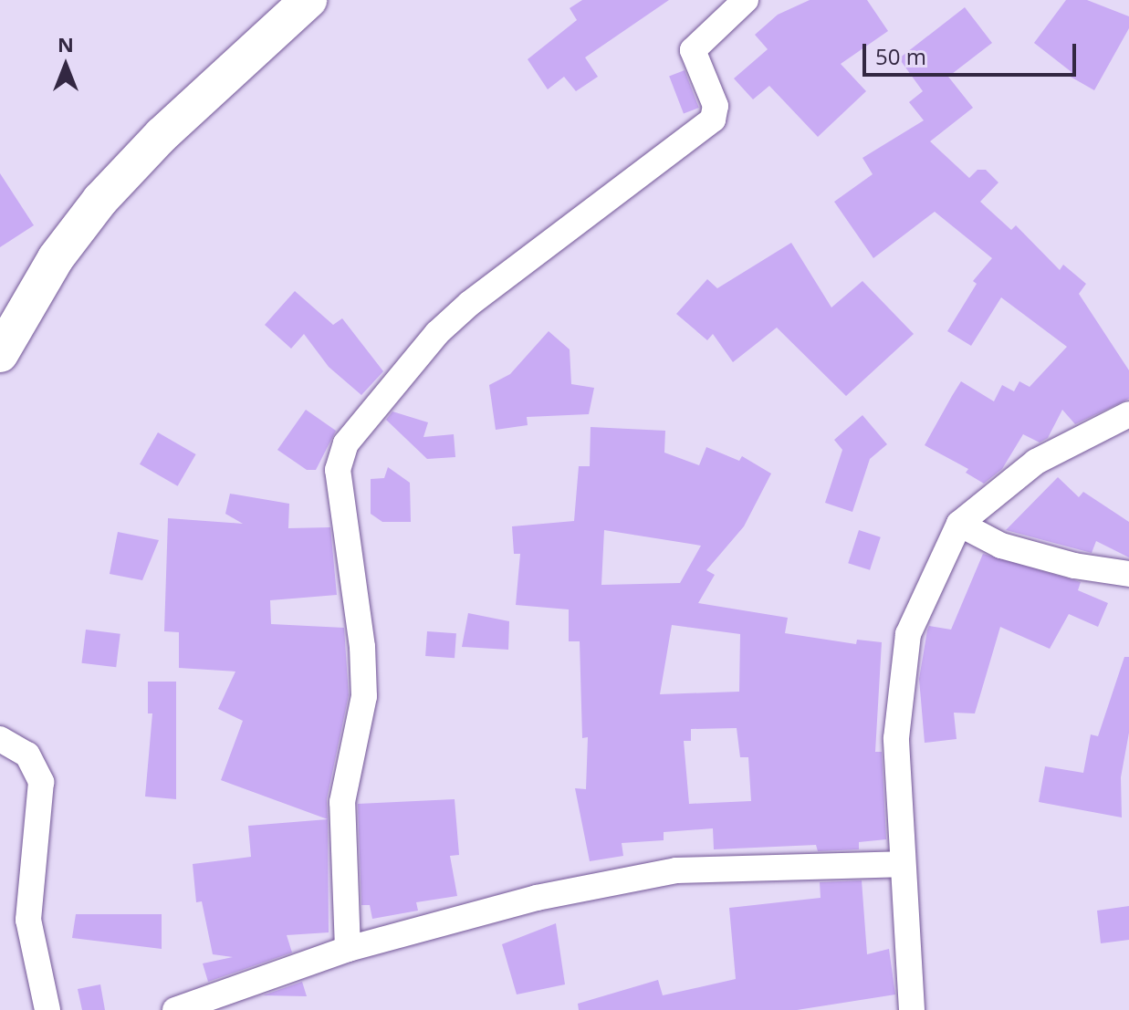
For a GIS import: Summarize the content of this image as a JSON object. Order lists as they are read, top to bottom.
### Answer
{
  "scale_bar": "50 m",
  "north": "top"
}
